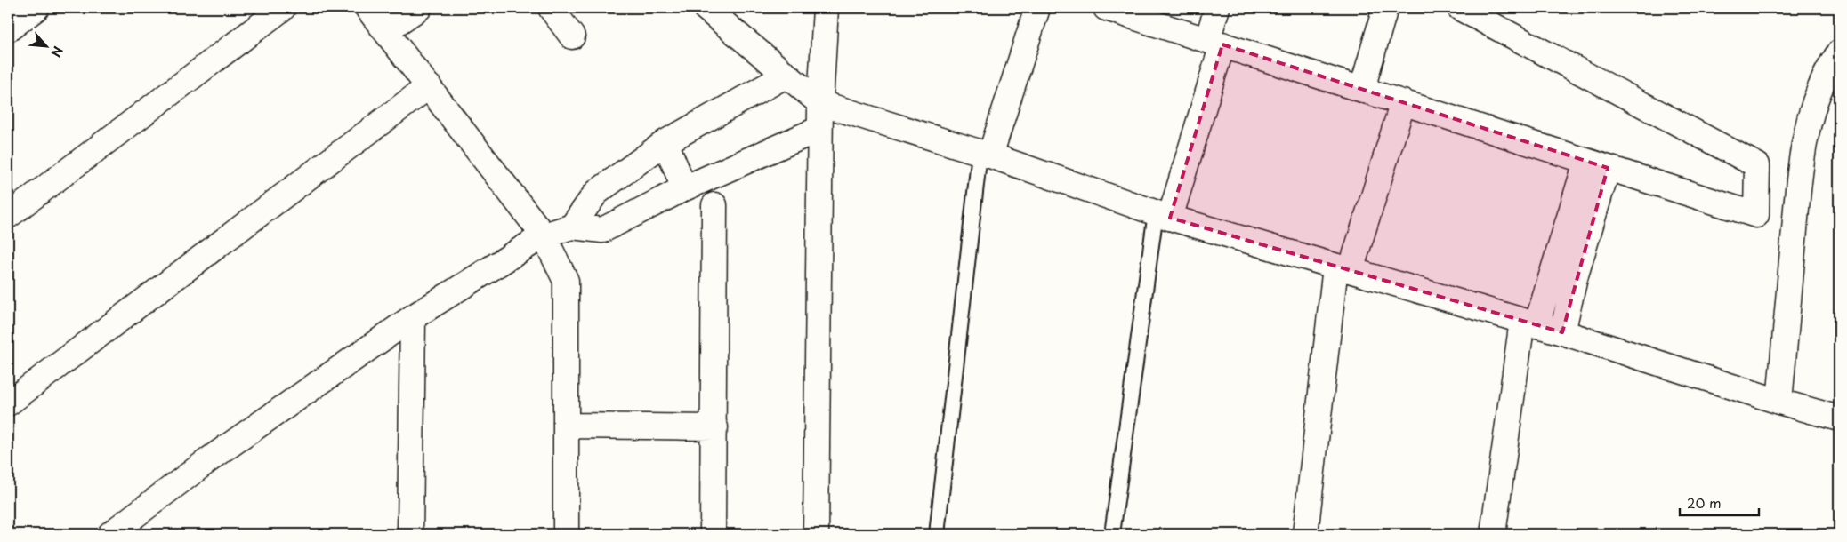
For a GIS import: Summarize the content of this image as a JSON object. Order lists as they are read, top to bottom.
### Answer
{
  "scale_bar": "20 m",
  "north": "bottom right"
}
